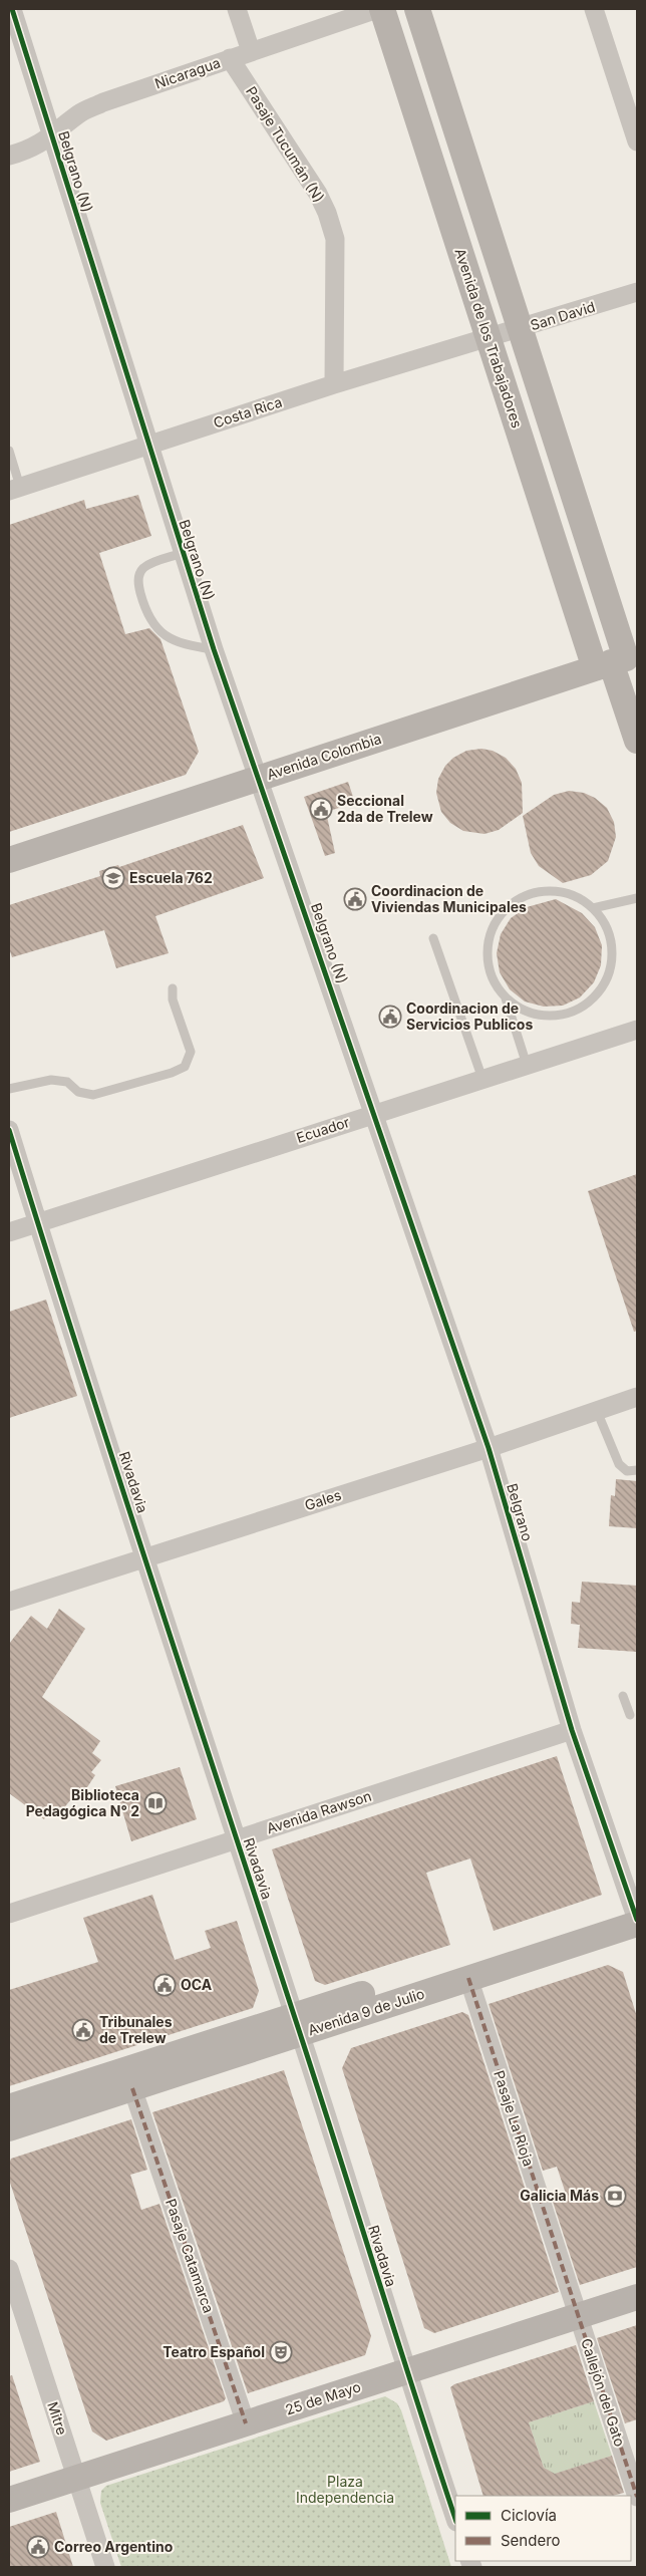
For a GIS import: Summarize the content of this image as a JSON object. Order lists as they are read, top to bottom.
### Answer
{
  "streets": {
    "street": [
      "Nicaragua",
      "Pasaje Tucumán (N)",
      "Belgrano (N)",
      "San David",
      "Avenida de los Trabajadores",
      "Costa Rica",
      "Avenida Colombia",
      "Ecuador",
      "Rivadavia",
      "Gales",
      "Belgrano",
      "Avenida Rawson",
      "Avenida 9 de Julio",
      "Pasaje La Rioja",
      "Pasaje Catamarca",
      "Callejón del Gato",
      "25 de Mayo",
      "Mitre"
    ]
  },
  "crossings": [
    ["Nicaragua", "Pasaje Tucumán (N)"],
    ["Nicaragua", "Belgrano (N)"],
    ["Pasaje Tucumán (N)", "Costa Rica"],
    ["Belgrano (N)", "Costa Rica"],
    ["Belgrano (N)", "Avenida Colombia"],
    ["Belgrano (N)", "Ecuador"],
    ["Belgrano (N)", "Belgrano"],
    ["San David", "Avenida de los Trabajadores"],
    ["San David", "Costa Rica"],
    ["Avenida de los Trabajadores", "Costa Rica"],
    ["Avenida de los Trabajadores", "Avenida Colombia"],
    ["Ecuador", "Rivadavia"],
    ["Ecuador", "Belgrano"],
    ["Rivadavia", "Gales"],
    ["Rivadavia", "Avenida Rawson"],
    ["Rivadavia", "Avenida 9 de Julio"],
    ["Rivadavia", "25 de Mayo"],
    ["Gales", "Belgrano"],
    ["Belgrano", "Avenida Rawson"],
    ["Belgrano", "Avenida 9 de Julio"],
    ["Avenida 9 de Julio", "Pasaje La Rioja"],
    ["Avenida 9 de Julio", "Pasaje Catamarca"],
    ["Pasaje La Rioja", "Callejón del Gato"],
    ["Pasaje La Rioja", "25 de Mayo"],
    ["Pasaje Catamarca", "25 de Mayo"],
    ["Callejón del Gato", "25 de Mayo"],
    ["25 de Mayo", "Mitre"]
  ],
  "parks": ["Plaza Independencia"],
  "places": {
    "public building": [
      "Seccional 2da de Trelew",
      "Coordinacion de Viviendas Municipales",
      "Coordinacion de Servicios Publicos",
      "OCA",
      "Tribunales de Trelew",
      "Correo Argentino"
    ],
    "school or university": ["Escuela 762"],
    "library": ["Biblioteca Pedagógica N° 2"],
    "bank": ["Galicia Más"],
    "theatre": ["Teatro Español"]
  },
  "legend": ["Ciclovía", "Sendero"]
}
